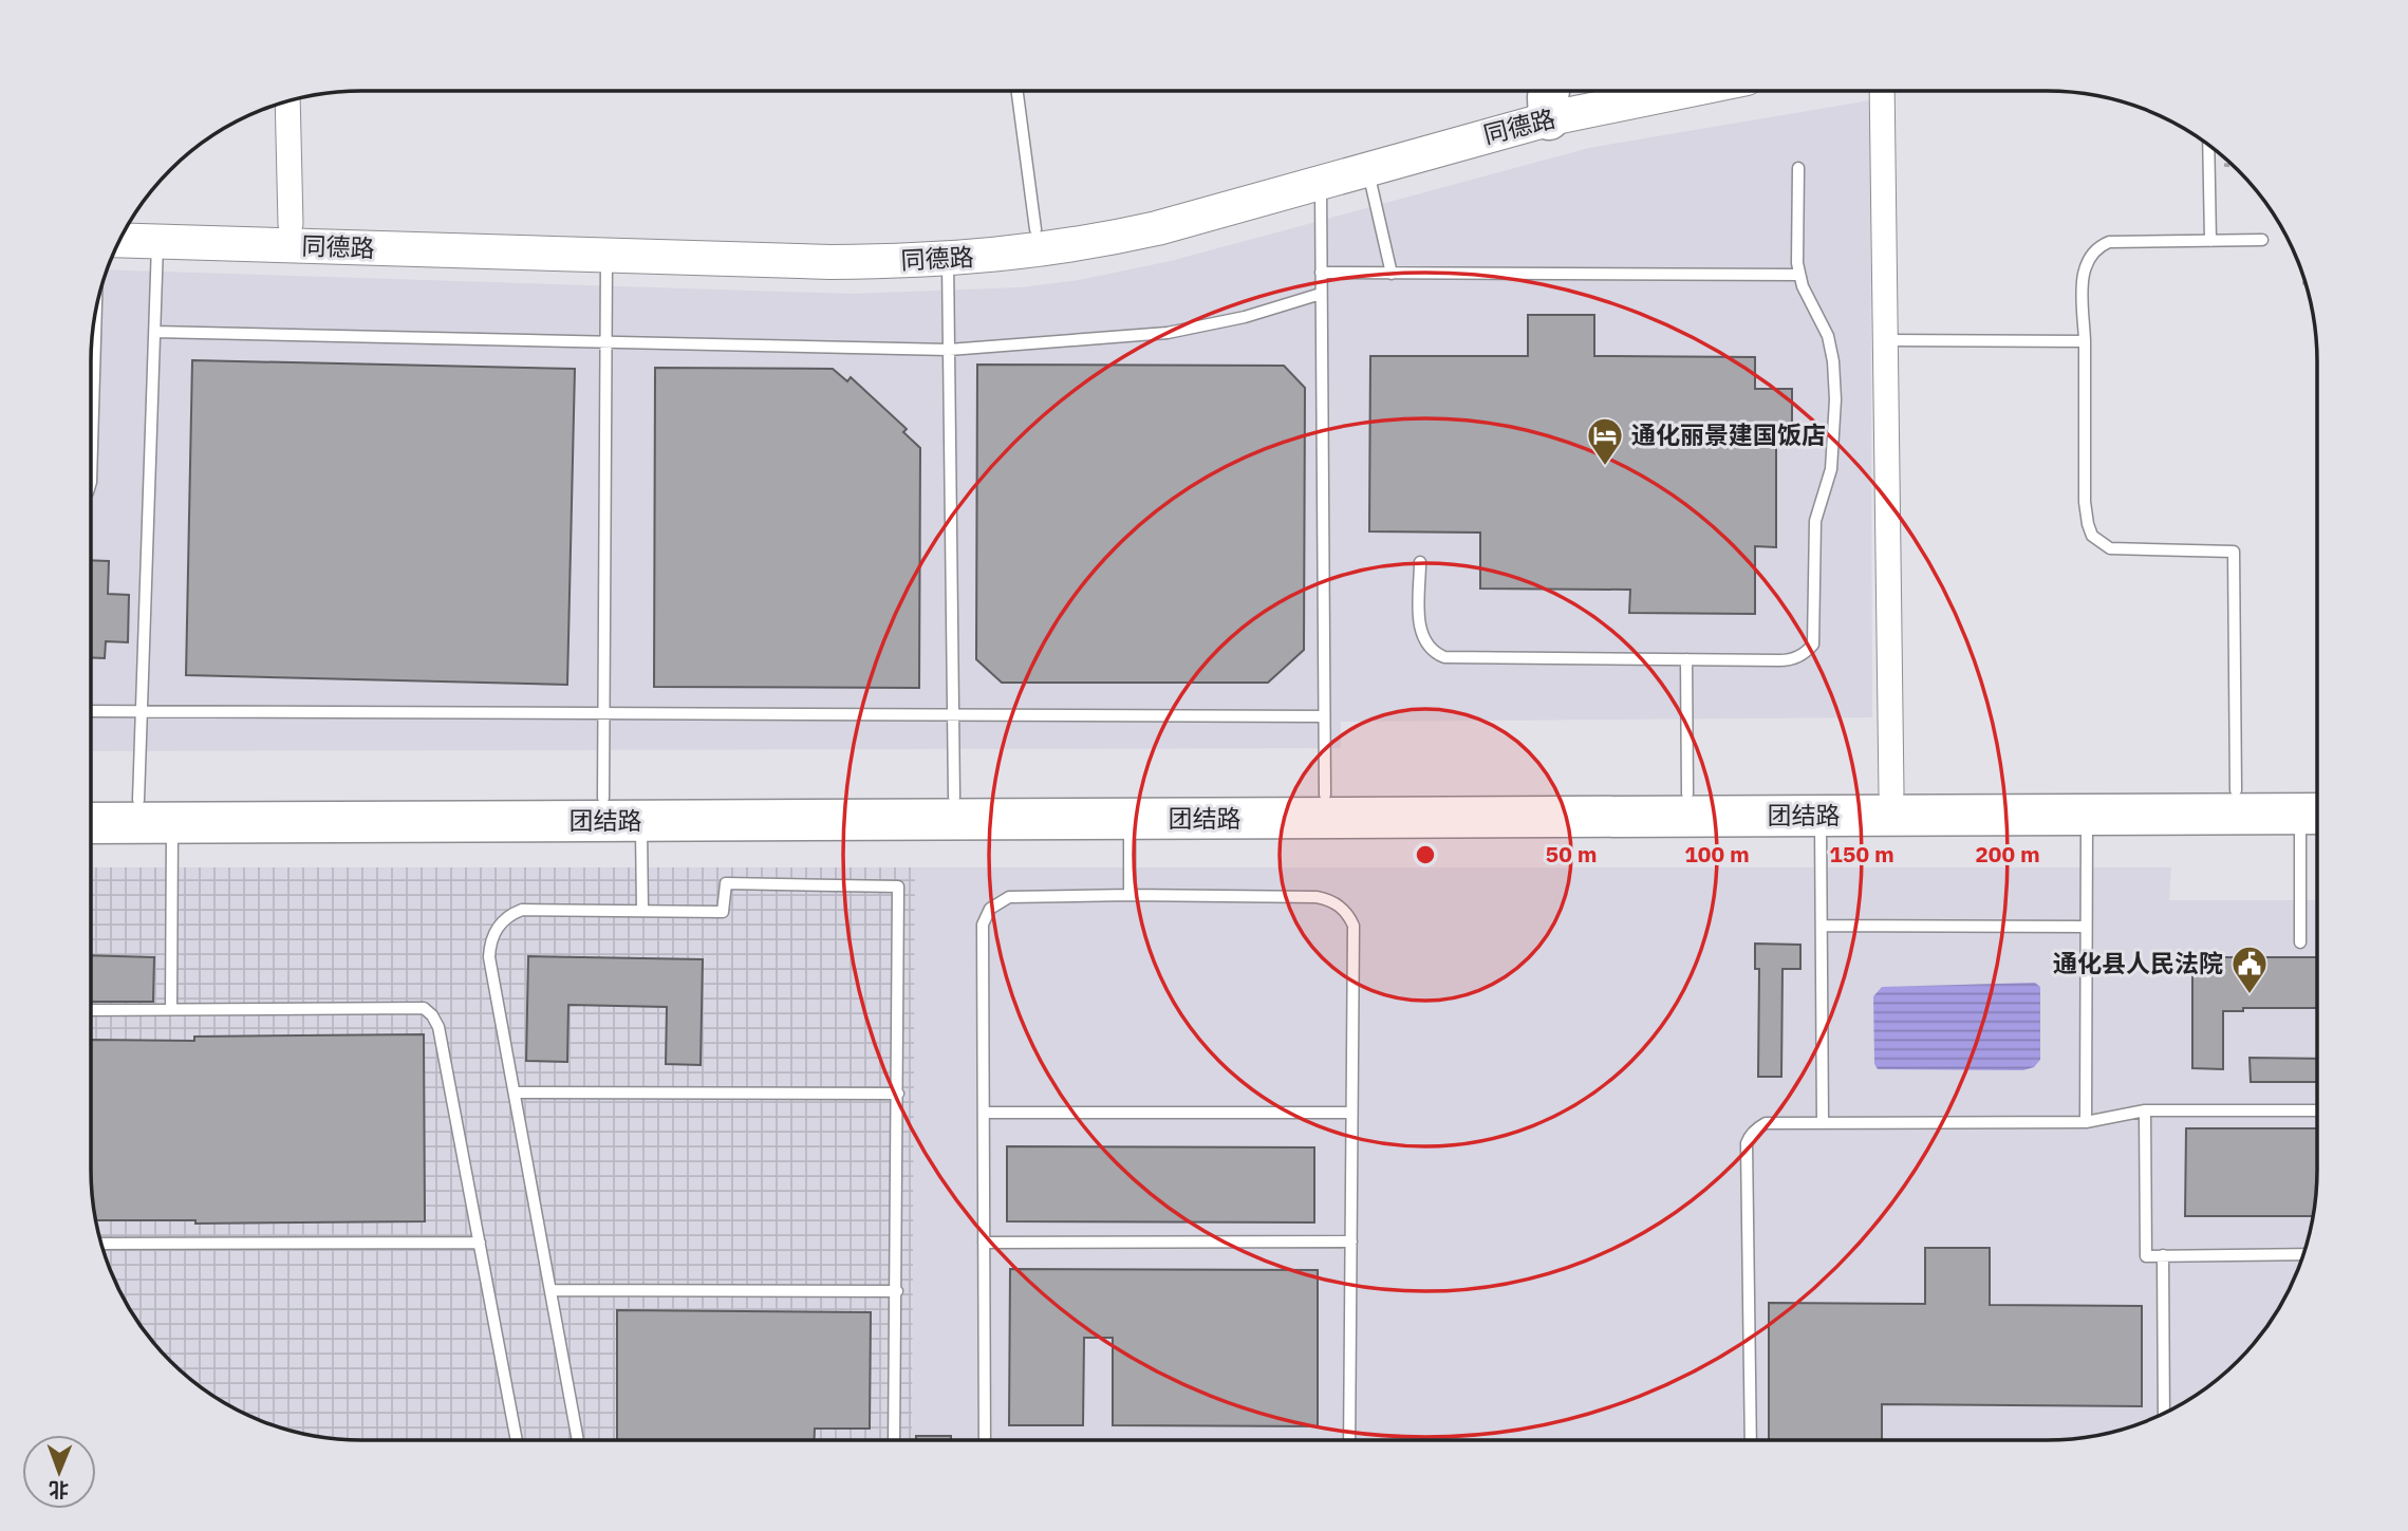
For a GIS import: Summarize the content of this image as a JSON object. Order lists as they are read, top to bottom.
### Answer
{
  "streets": {
    "highway": ["团结路"],
    "main road": ["同德路"]
  },
  "places": {
    "hotel": ["通化丽景建国饭店"],
    "public building": ["通化县人民法院"]
  },
  "north": "bottom",
  "rings": [
    "50 m",
    "100 m",
    "150 m",
    "200 m"
  ]
}
